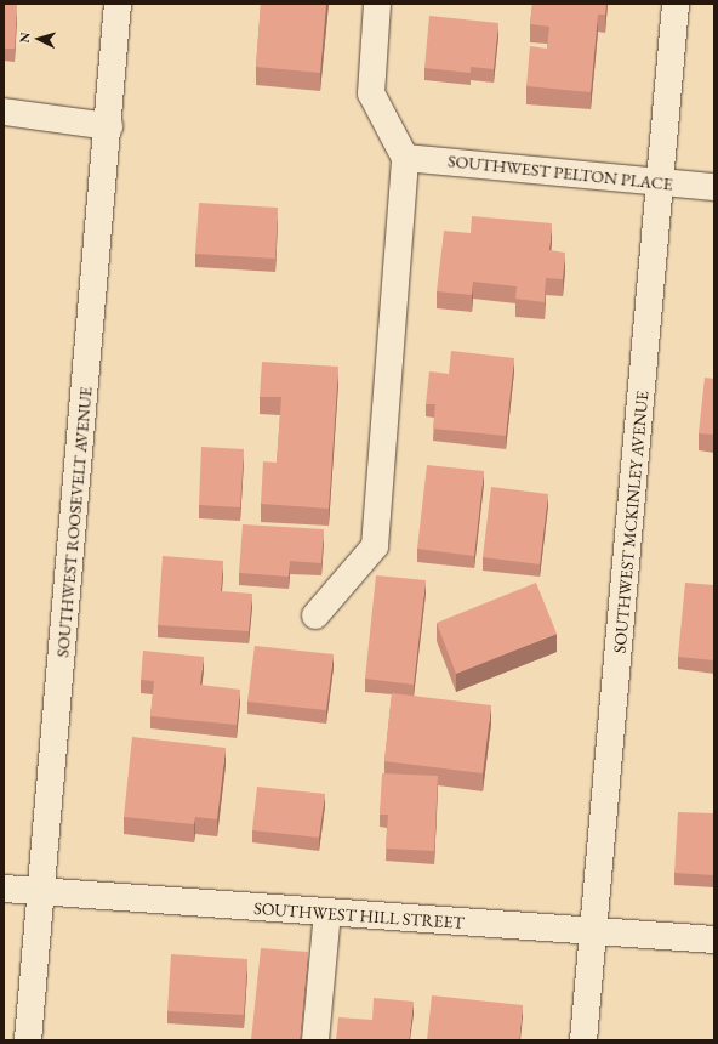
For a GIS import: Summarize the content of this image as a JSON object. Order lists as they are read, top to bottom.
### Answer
{
  "streets": {
    "street": [
      "SOUTHWEST PELTON PLACE",
      "SOUTHWEST ROOSEVELT AVENUE",
      "SOUTHWEST MCKINLEY AVENUE",
      "SOUTHWEST HILL STREET"
    ]
  },
  "crossings": [
    ["SOUTHWEST PELTON PLACE", "SOUTHWEST MCKINLEY AVENUE"],
    ["SOUTHWEST ROOSEVELT AVENUE", "SOUTHWEST HILL STREET"],
    ["SOUTHWEST MCKINLEY AVENUE", "SOUTHWEST HILL STREET"]
  ],
  "north": "left"
}
